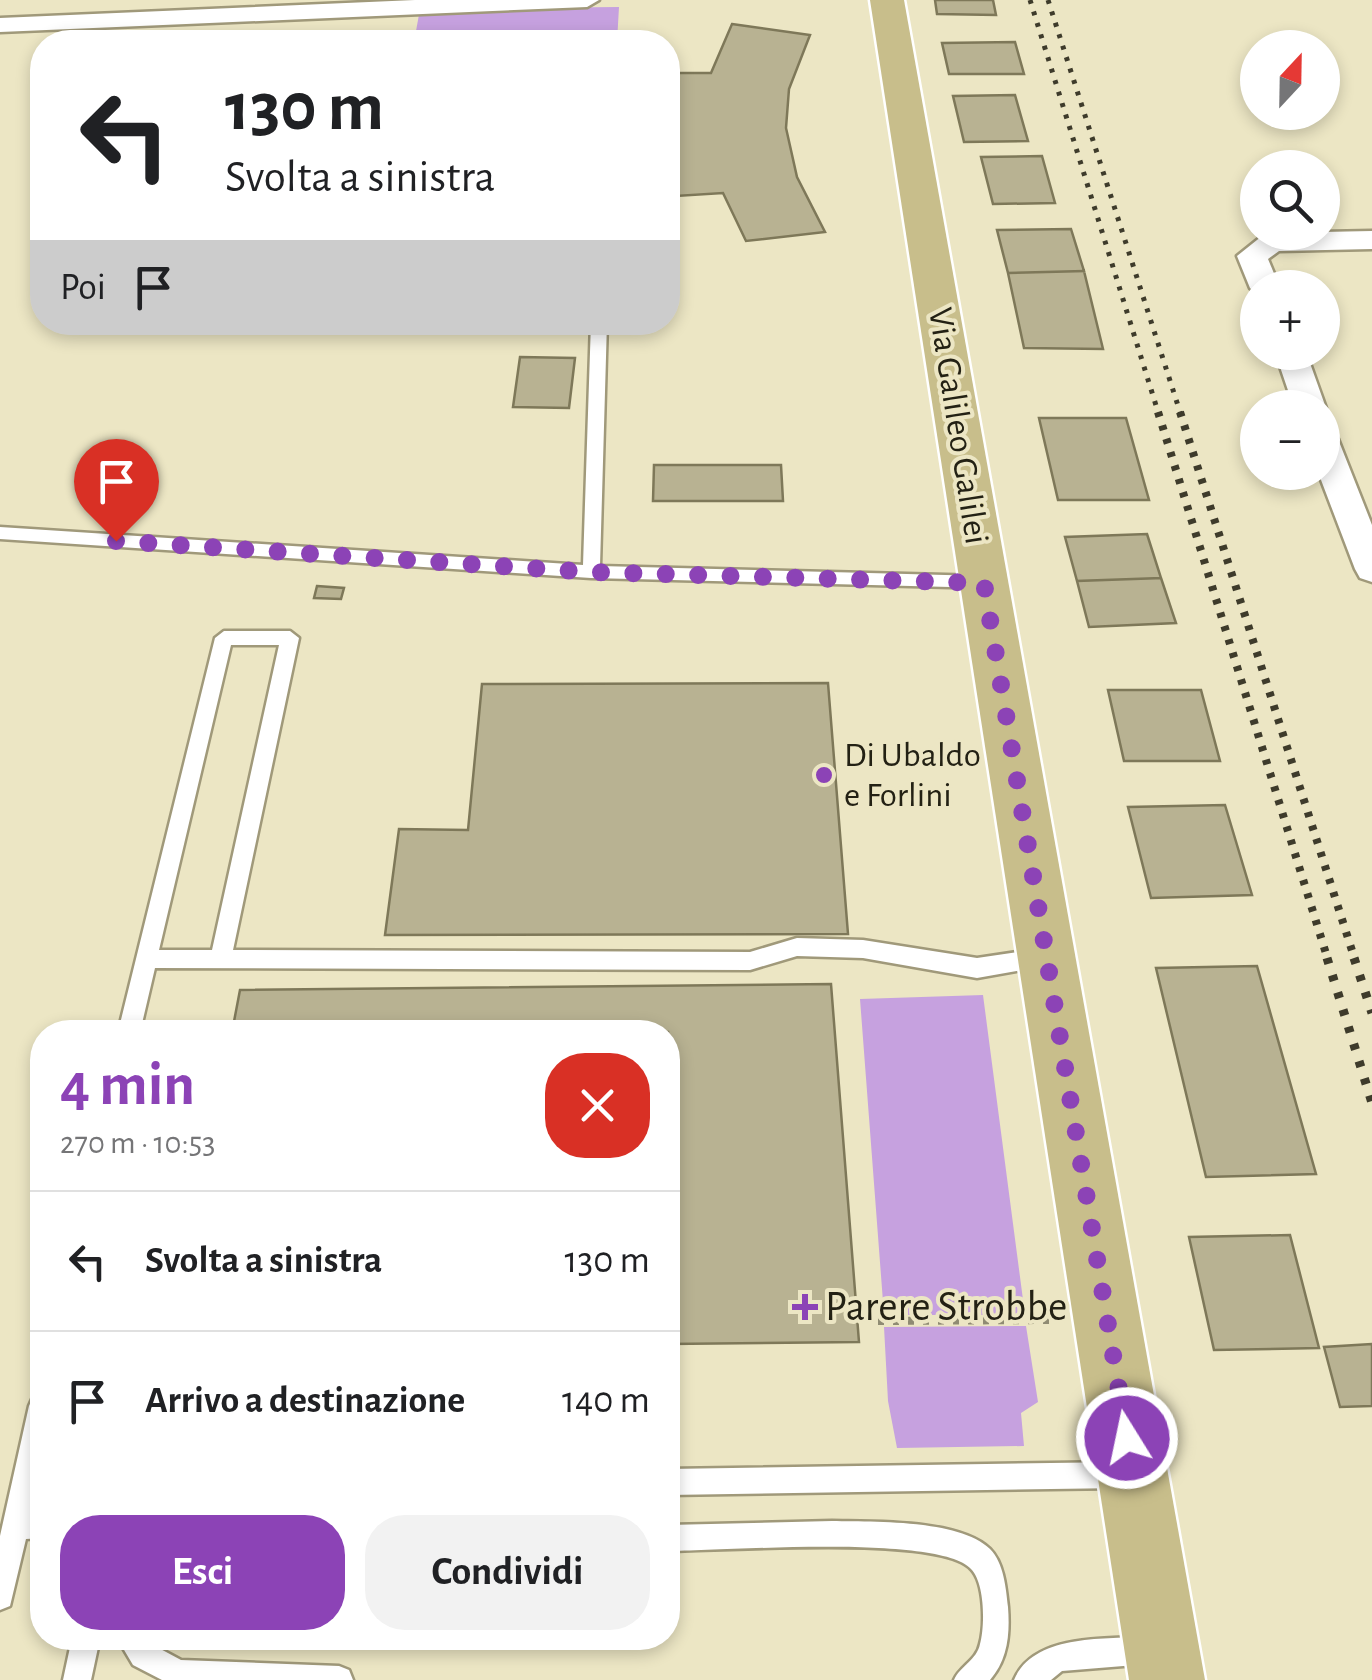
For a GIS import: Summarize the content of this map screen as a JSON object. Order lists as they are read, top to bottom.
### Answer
{
  "streets": {
    "main road": ["Via Galileo Galilei"]
  },
  "places": {
    "other": ["Di Ubaldo e Forlini"],
    "health": ["Parere Strobbe"]
  },
  "north": "top",
  "page": {
    "map_buttons": ["+", "−"],
    "turn": ["130 m", "Svolta a sinistra"],
    "then": "Poi",
    "heading": ["4 min", "270 m · 10:53"],
    "list": [
      {
        "name": "Svolta a sinistra",
        "value": "130 m"
      },
      {
        "name": "Arrivo a destinazione",
        "value": "140 m"
      }
    ],
    "buttons": ["Esci", "Condividi"]
  }
}
